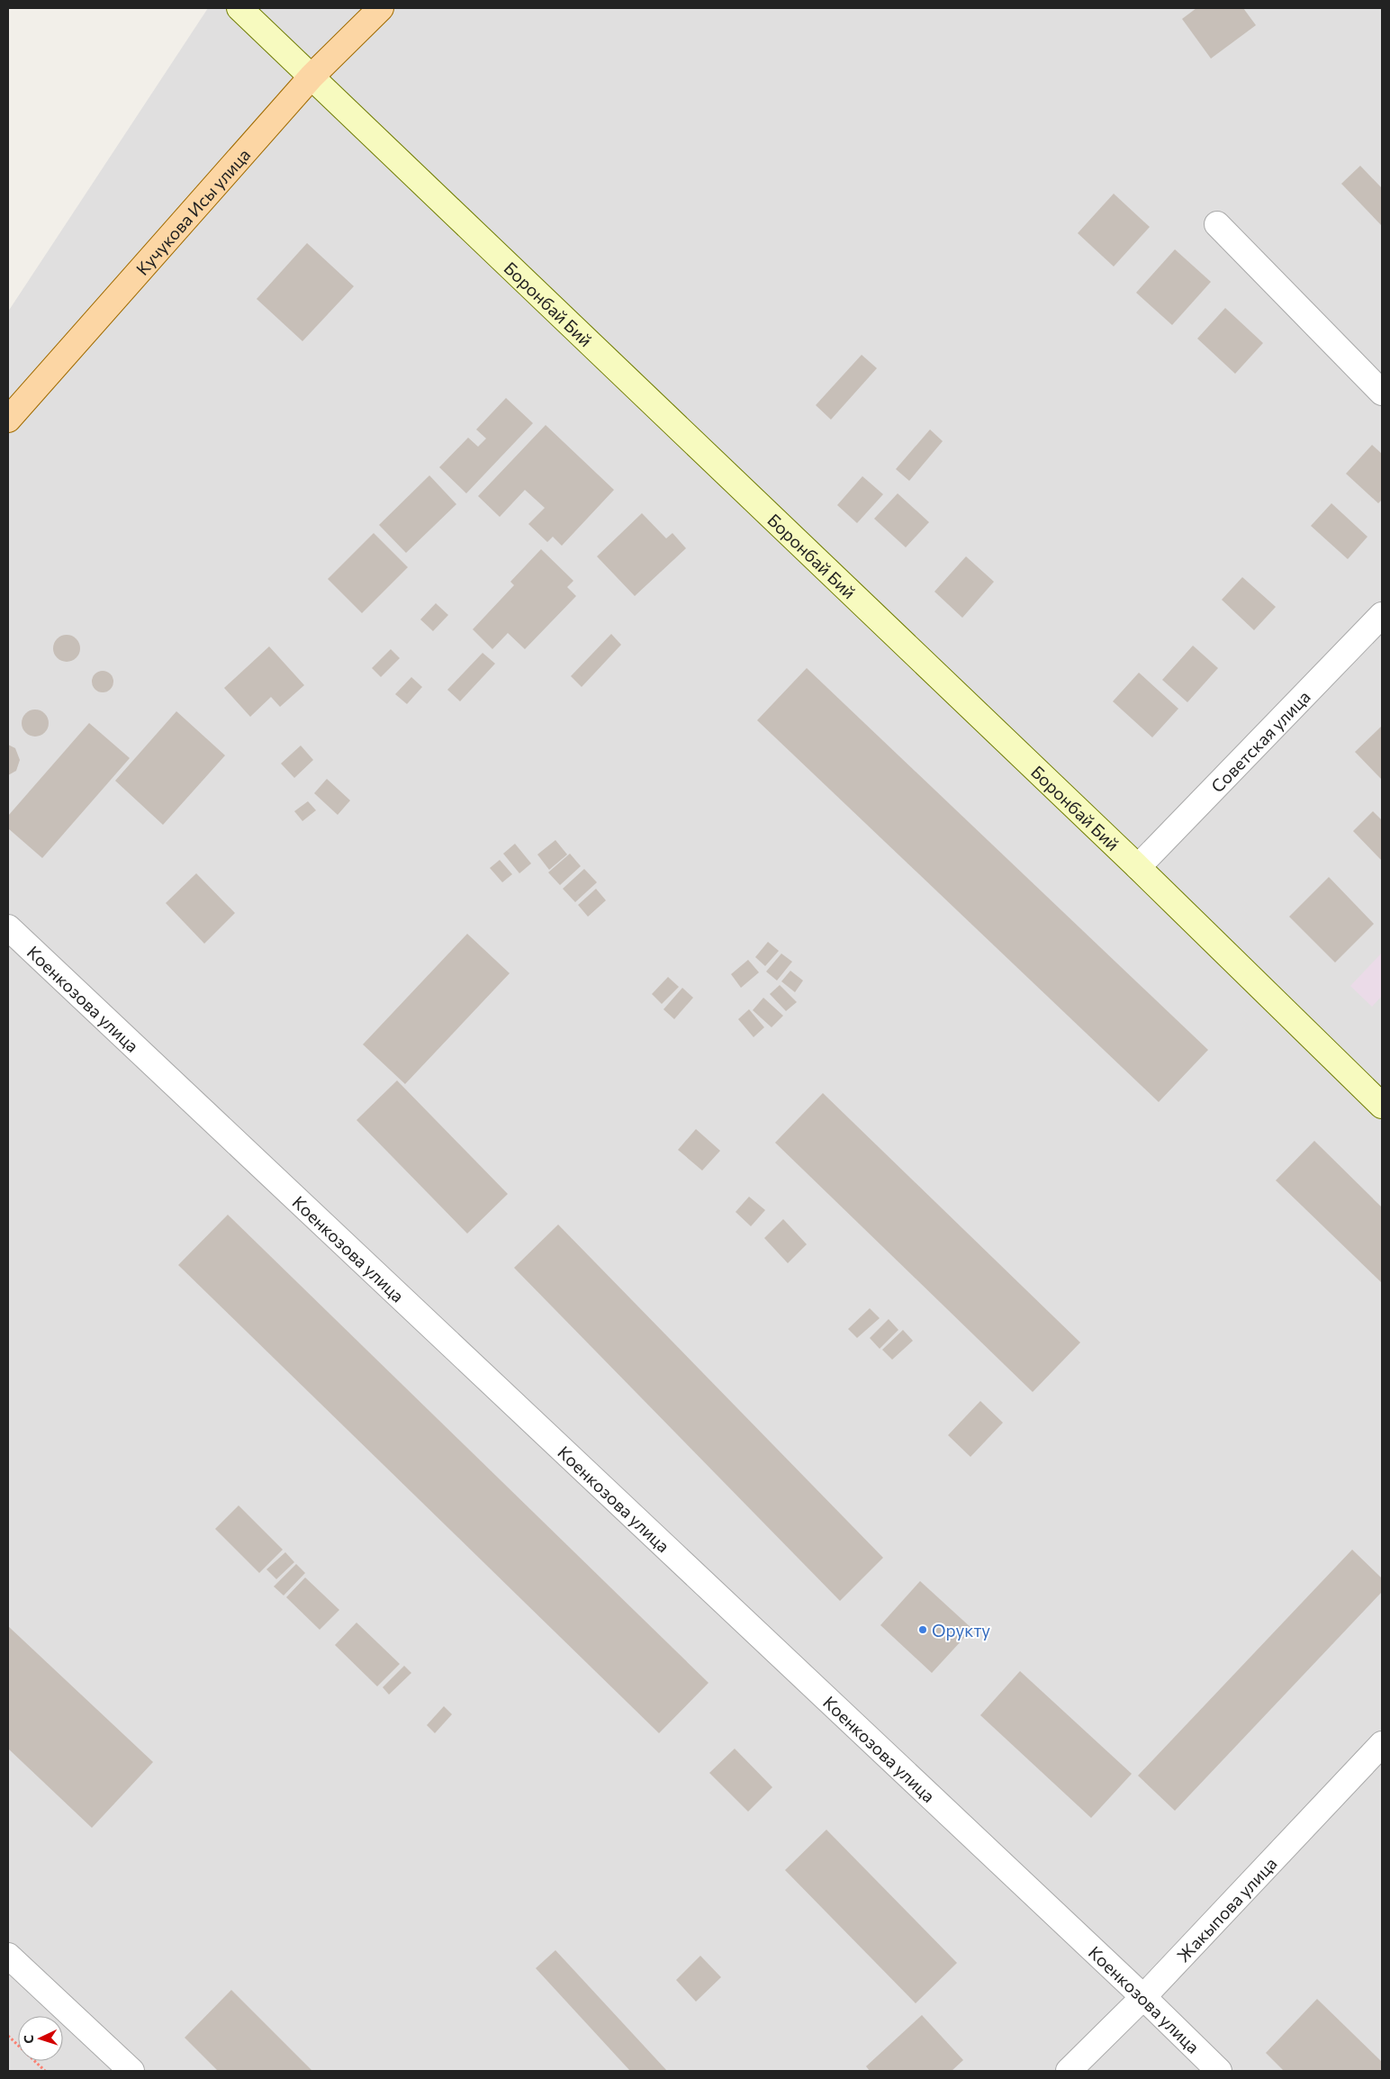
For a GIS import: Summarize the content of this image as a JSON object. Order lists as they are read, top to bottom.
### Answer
{
  "streets": {
    "main road": ["Кучукова Исы улица"],
    "street": [
      "Боронбай Бий",
      "Советская улица",
      "Коенкозова улица",
      "Жакыпова улица"
    ]
  },
  "crossings": [
    ["Кучукова Исы улица", "Боронбай Бий"],
    ["Боронбай Бий", "Советская улица"],
    ["Коенкозова улица", "Жакыпова улица"]
  ],
  "places": ["Орукту"],
  "north": "left"
}
